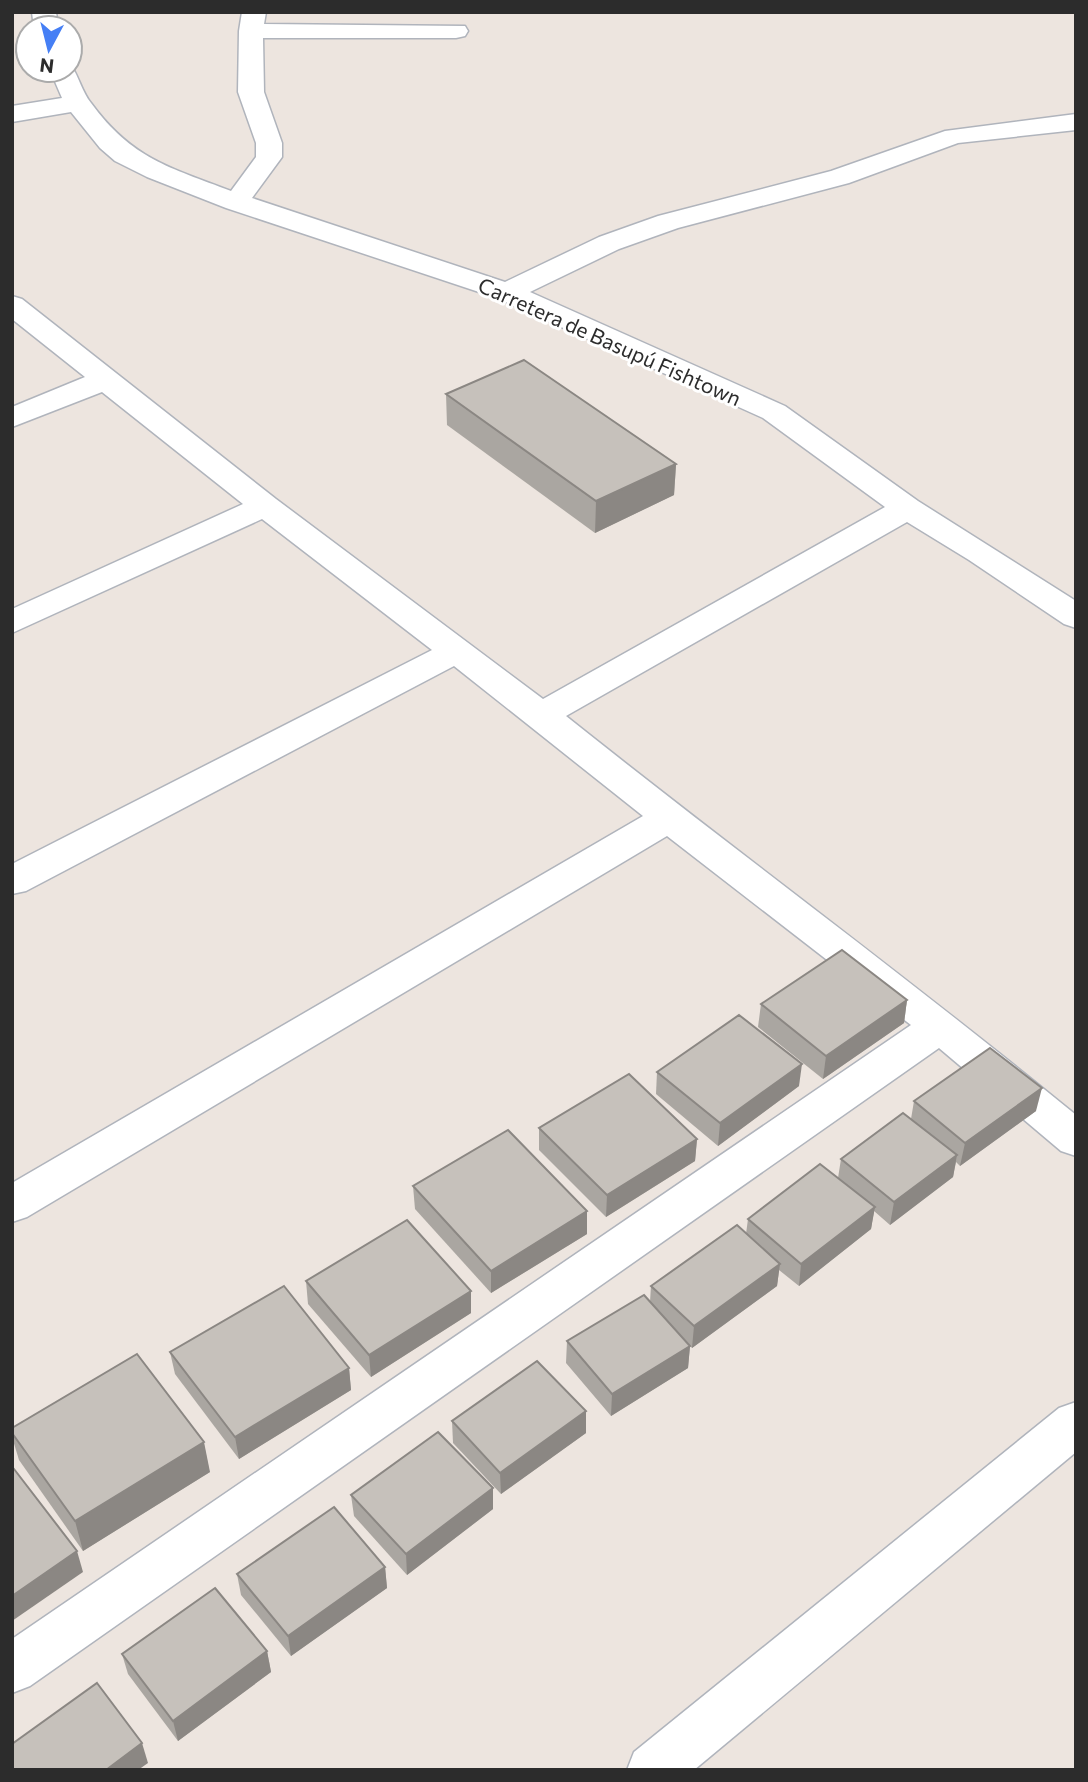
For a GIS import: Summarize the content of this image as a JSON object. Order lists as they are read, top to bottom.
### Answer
{
  "streets": {
    "street": ["Carretera de Basupú Fishtown"]
  },
  "north": "bottom"
}
